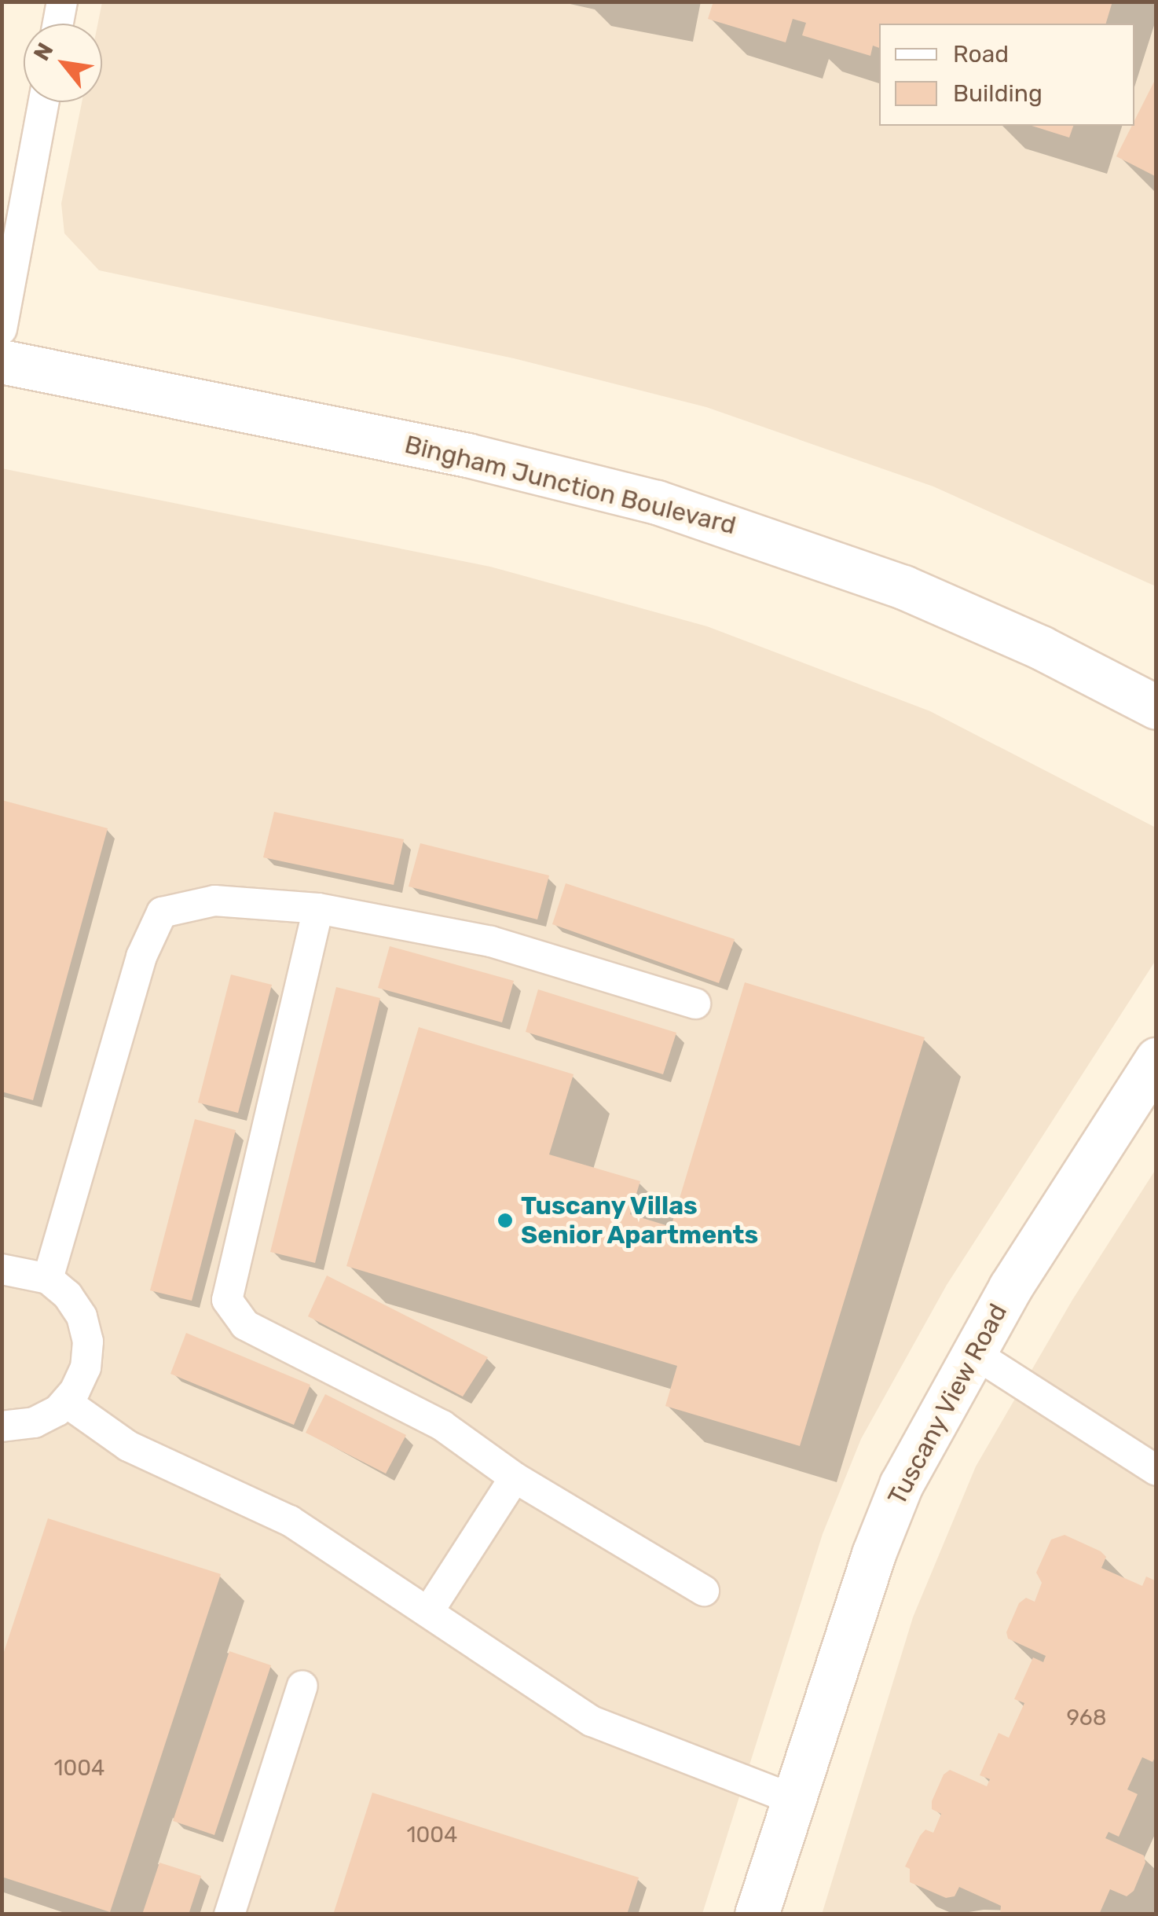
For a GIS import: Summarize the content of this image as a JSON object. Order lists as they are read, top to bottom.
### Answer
{
  "streets": {
    "main road": ["Bingham Junction Boulevard", "Tuscany View Road"]
  },
  "places": ["Tuscany Villas Senior Apartments"],
  "house_numbers": ["968", "1004", "1004"],
  "legend": ["Road", "Building"],
  "north": "top left"
}
